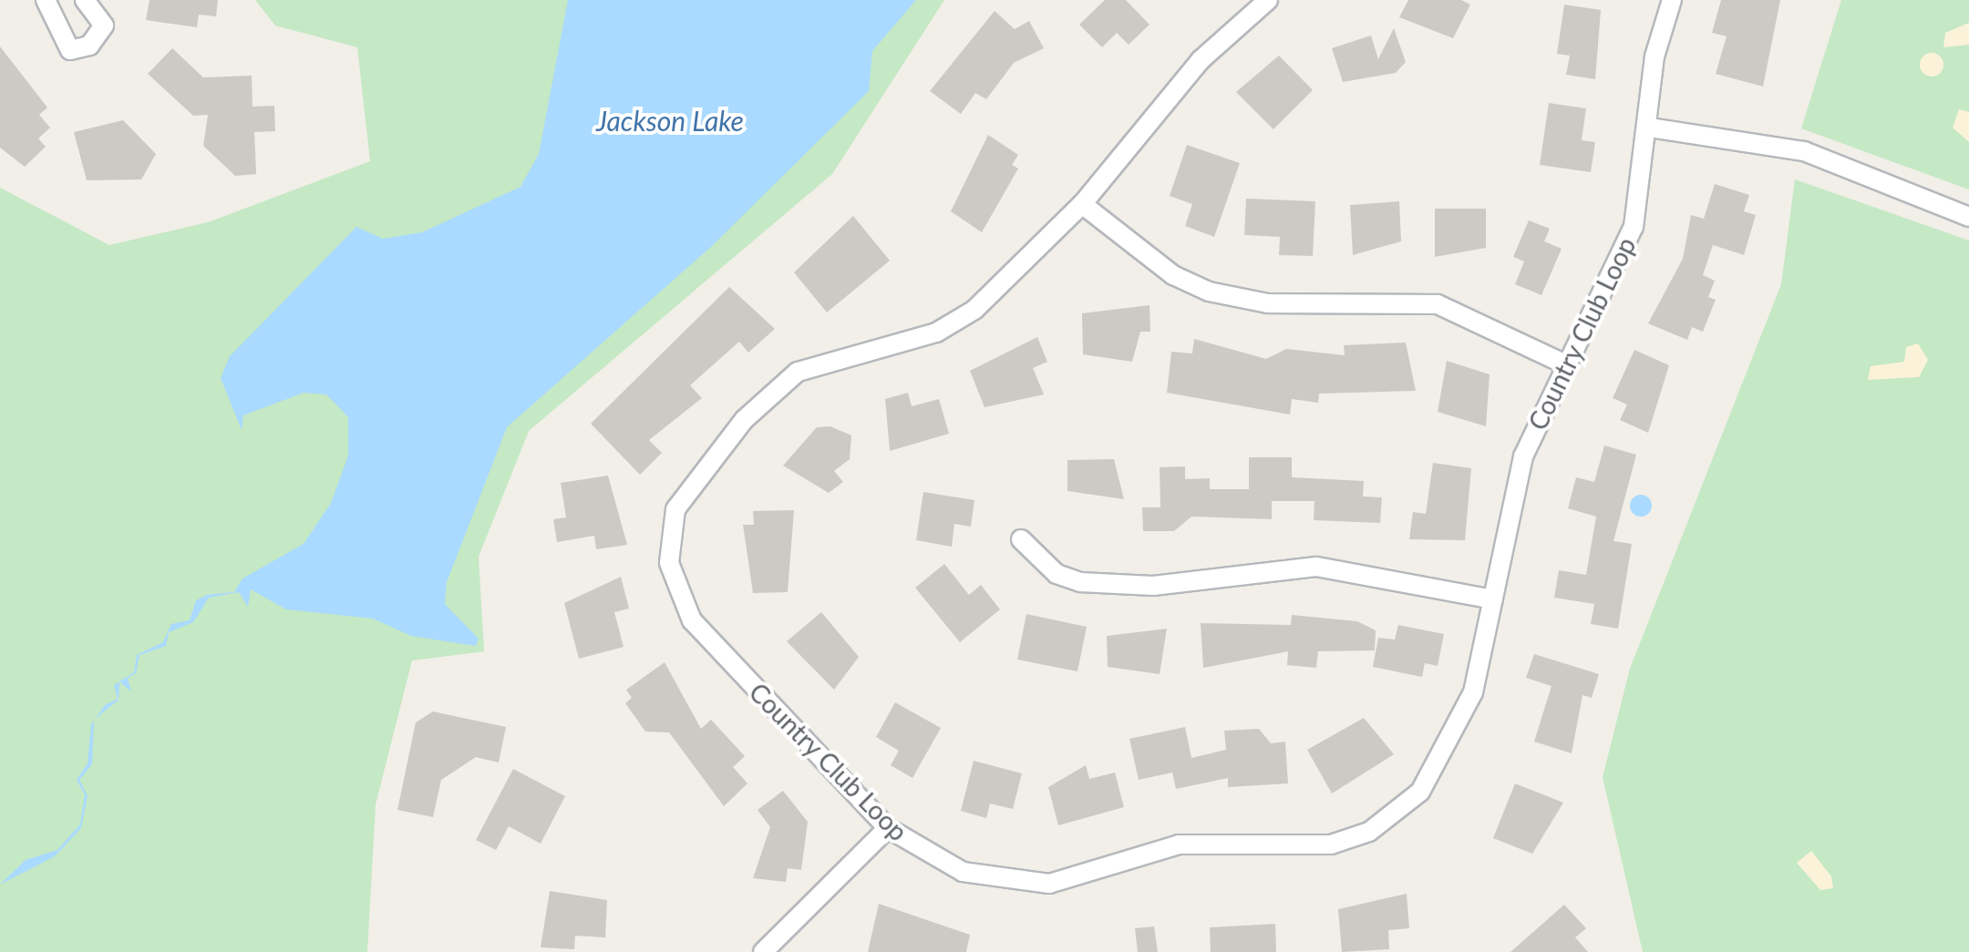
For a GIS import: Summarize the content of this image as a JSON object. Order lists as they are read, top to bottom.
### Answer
{
  "streets": {
    "street": ["Country Club Loop"]
  },
  "water": ["Jackson Lake"]
}
